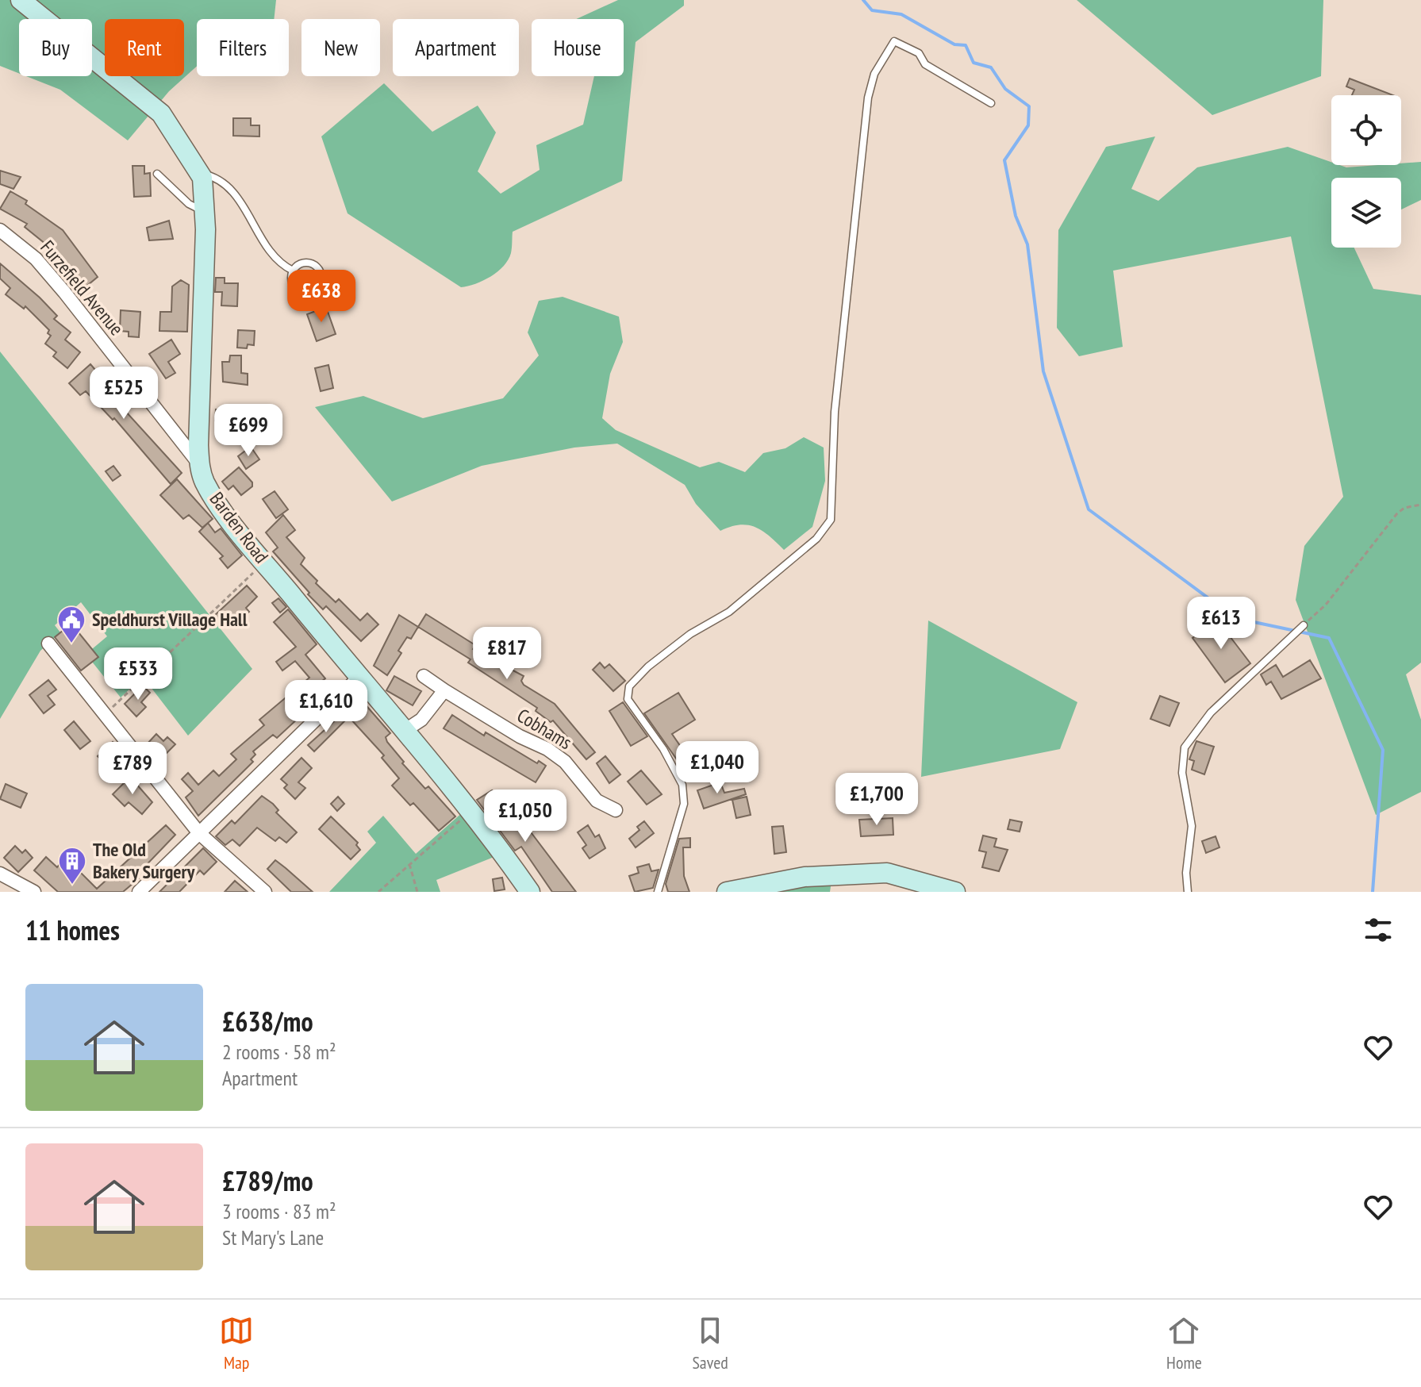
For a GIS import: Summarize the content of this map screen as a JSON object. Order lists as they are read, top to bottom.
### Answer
{
  "streets": {
    "street": ["Furzefield Avenue", "Barden Road", "Cobhams"]
  },
  "crossings": [
    ["Furzefield Avenue", "Barden Road"]
  ],
  "places": {
    "public building": ["Speldhurst Village Hall"],
    "building": ["The Old Bakery Surgery"]
  },
  "page": {
    "chip": [
      "Buy",
      "Rent",
      "Filters",
      "New",
      "Apartment",
      "House"
    ],
    "price": [
      "£638",
      "£525",
      "£699",
      "£613",
      "£817",
      "£533",
      "£1,610",
      "£1,040",
      "£789",
      "£1,700",
      "£1,050"
    ],
    "heading": "11 homes",
    "list": [
      {
        "name": "£638/mo",
        "note": "2 rooms · 58 m² · Apartment"
      },
      {
        "name": "£789/mo",
        "note": "3 rooms · 83 m² · St Mary's Lane"
      }
    ],
    "tabs": ["Map", "Saved", "Home"]
  }
}
